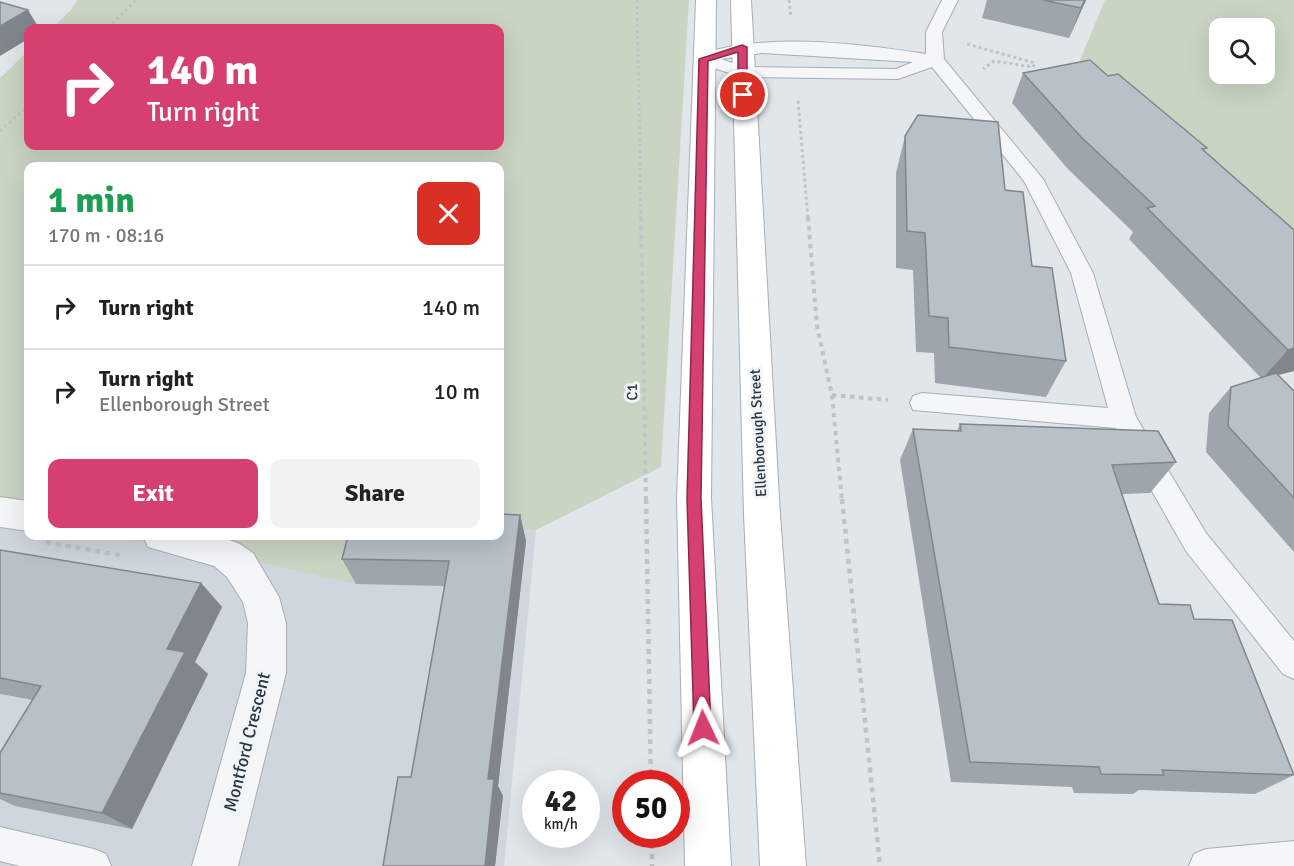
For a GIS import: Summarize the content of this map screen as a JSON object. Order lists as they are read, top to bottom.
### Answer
{
  "streets": {
    "main road": ["Ellenborough Street"],
    "street": ["Montford Crescent"],
    "path": ["C1"]
  },
  "page": {
    "turn": ["140 m", "Turn right"],
    "heading": ["1 min", "170 m · 08:16"],
    "list": [
      {
        "name": "Turn right",
        "value": "140 m"
      },
      {
        "name": "Turn right",
        "note": "Ellenborough Street",
        "value": "10 m"
      }
    ],
    "buttons": ["Exit", "Share"],
    "speed": "42 km/h",
    "limit": "50"
  }
}
